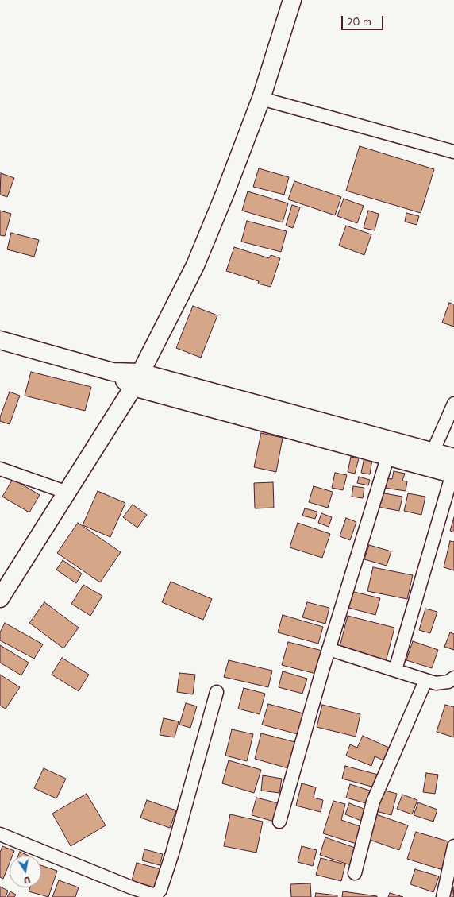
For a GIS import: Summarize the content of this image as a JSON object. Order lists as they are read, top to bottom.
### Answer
{
  "scale_bar": "20 m",
  "north": "bottom"
}
